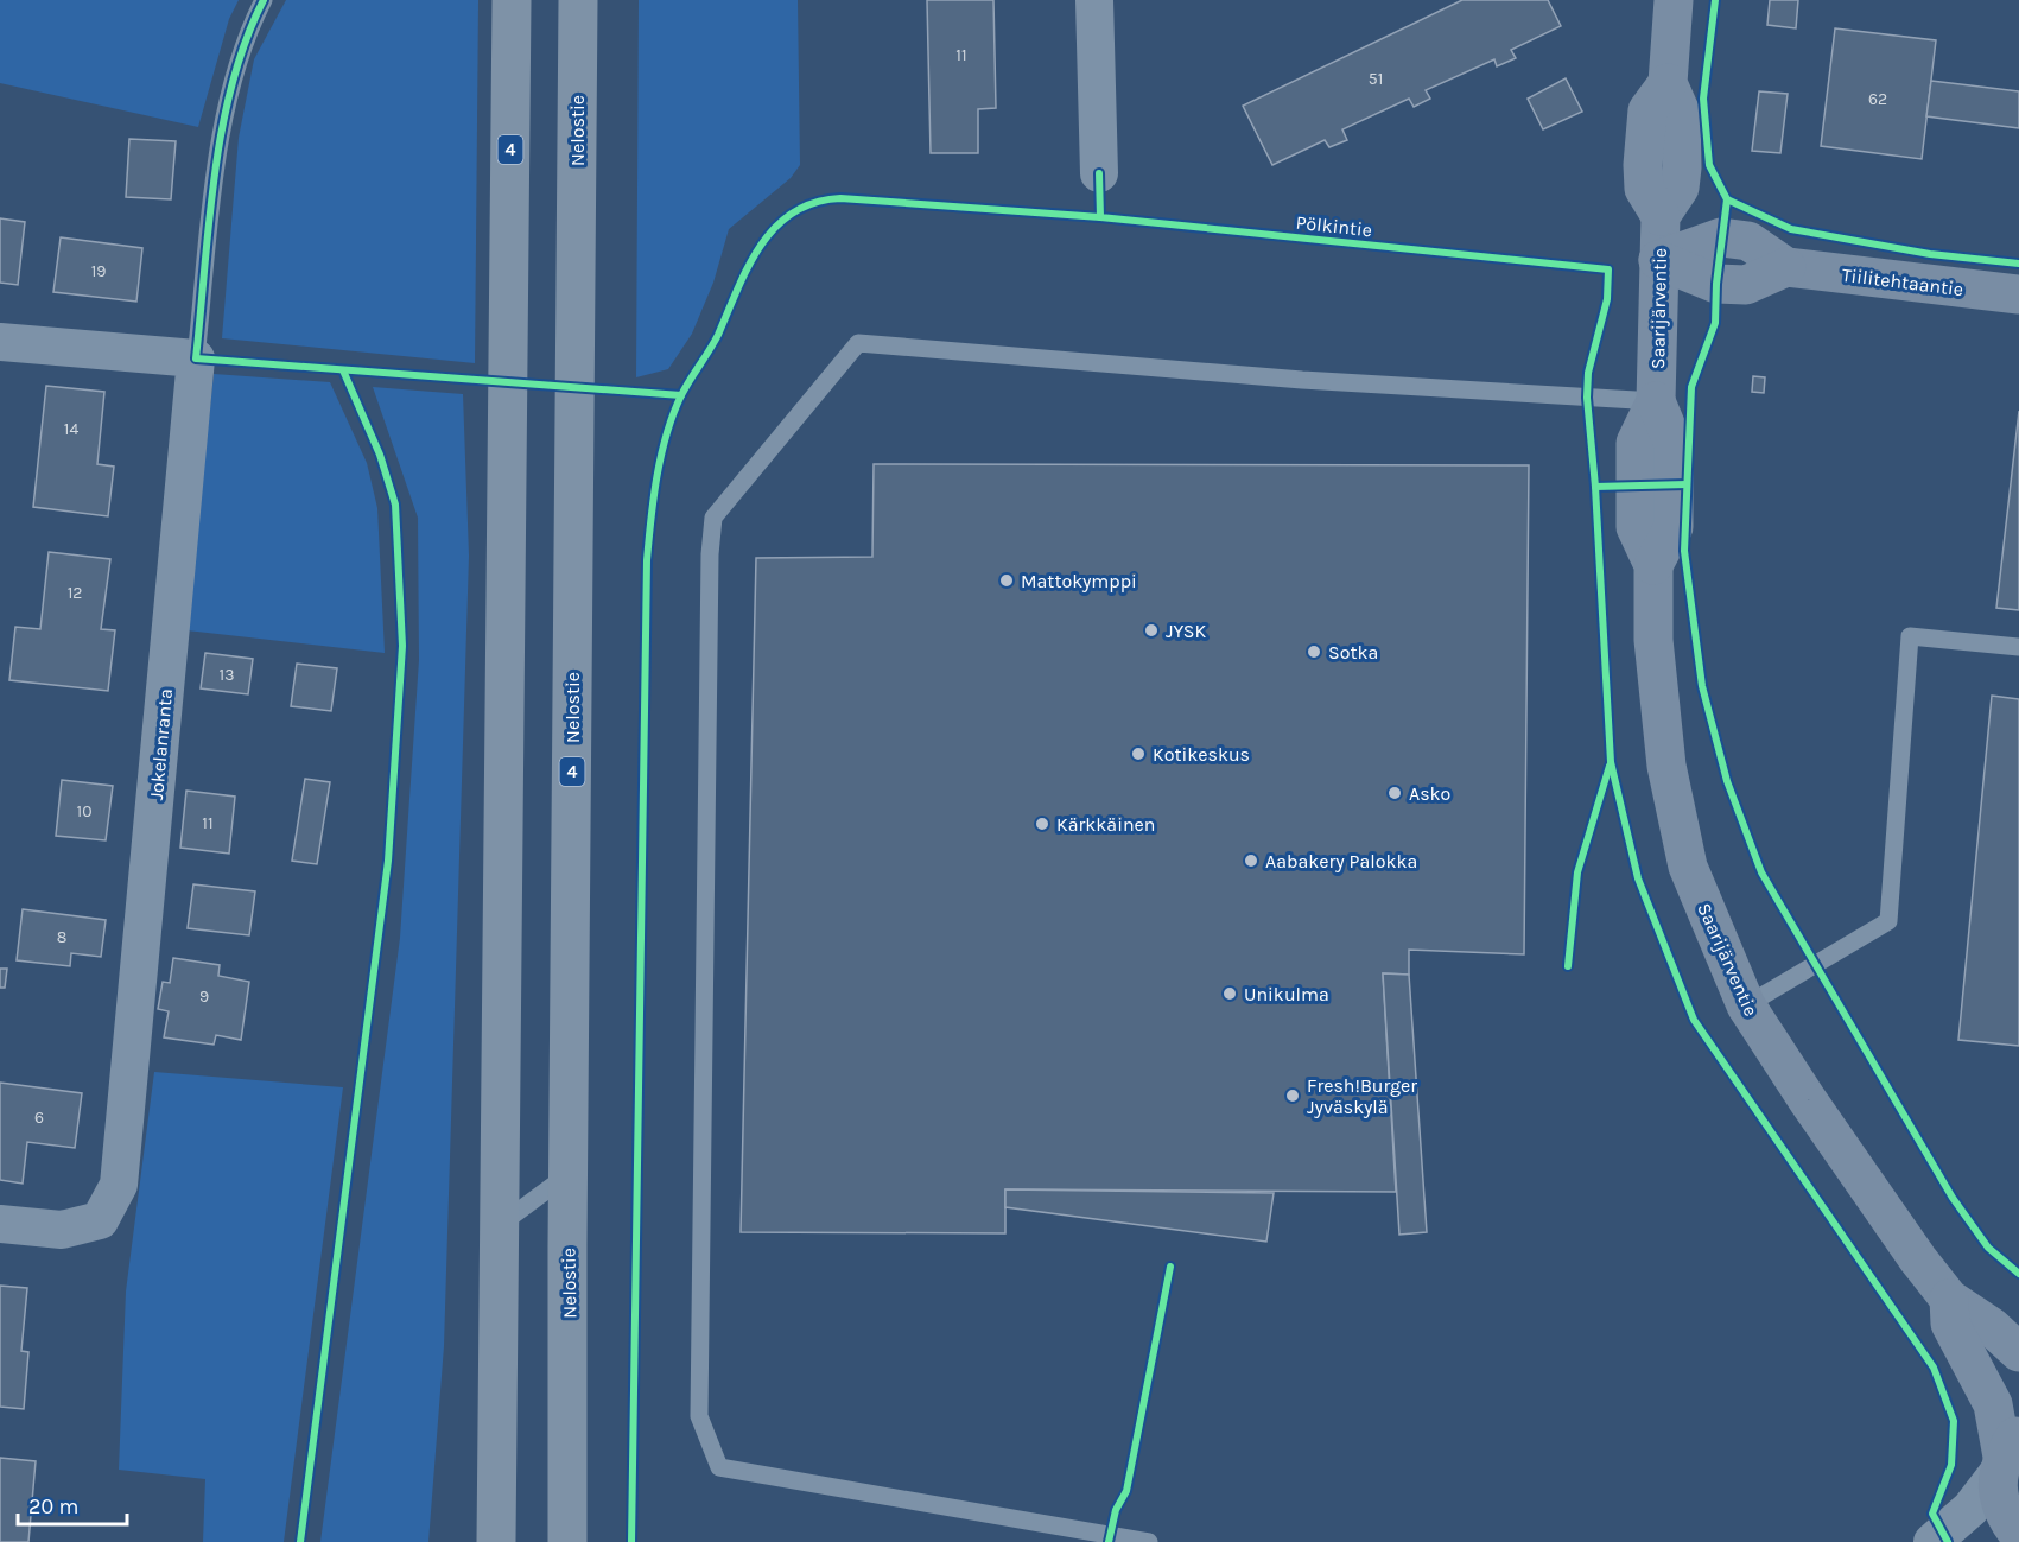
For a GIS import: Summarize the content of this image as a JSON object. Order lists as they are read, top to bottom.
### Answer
{
  "streets": {
    "highway": ["Nelostie", "4"],
    "main road": ["Tiilitehtaantie", "Saarijärventie"],
    "street": ["Jokelanranta"],
    "cycle path": ["Pölkintie"]
  },
  "crossings": [
    ["Tiilitehtaantie", "Saarijärventie"]
  ],
  "places": [
    "Mattokymppi",
    "JYSK",
    "Sotka",
    "Kotikeskus",
    "Asko",
    "Kärkkäinen",
    "Aabakery Palokka",
    "Unikulma",
    "Fresh!Burger Jyväskylä"
  ],
  "house_numbers": [
    "11",
    "51",
    "62",
    "19",
    "14",
    "12",
    "13",
    "10",
    "11",
    "8",
    "9",
    "6"
  ],
  "scale_bar": "20 m"
}
